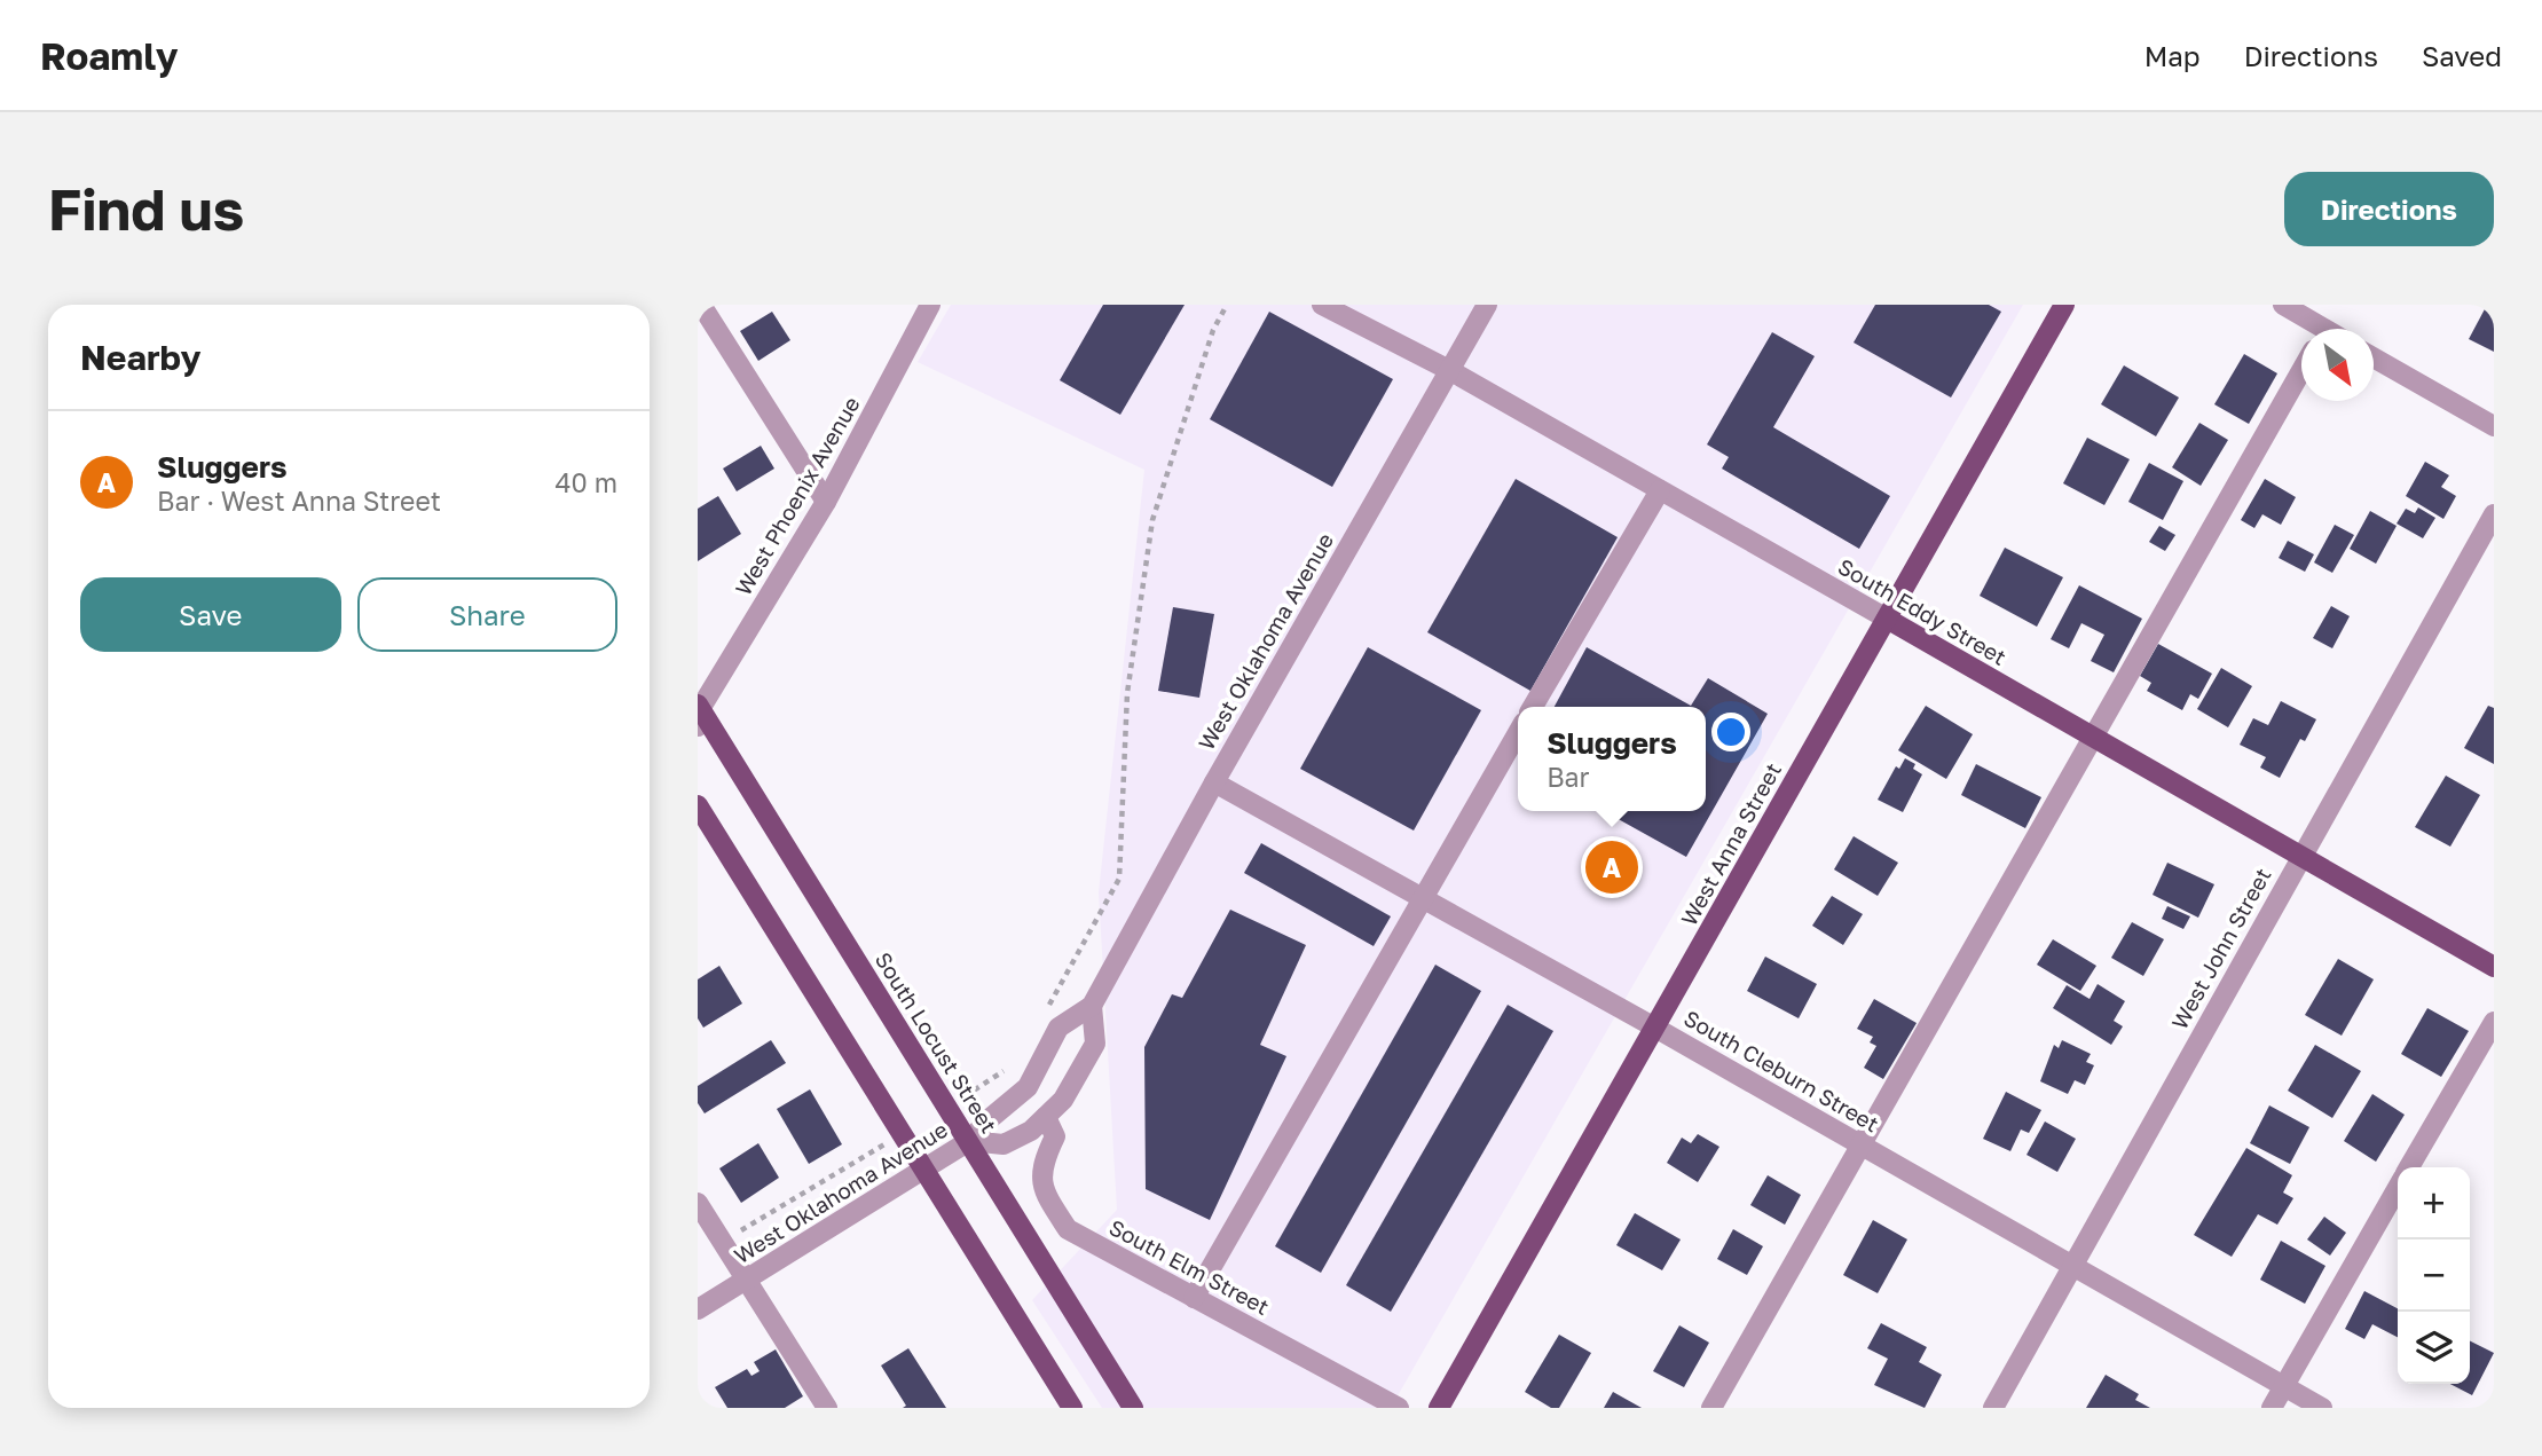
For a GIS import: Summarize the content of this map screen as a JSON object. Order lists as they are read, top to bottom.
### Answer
{
  "streets": {
    "main road": ["South Eddy Street", "West Anna Street", "South Locust Street"],
    "street": [
      "West Phoenix Avenue",
      "West Oklahoma Avenue",
      "West John Street",
      "South Cleburn Street",
      "South Elm Street"
    ]
  },
  "crossings": [
    ["West Phoenix Avenue", "South Locust Street"],
    ["South Eddy Street", "West Oklahoma Avenue"],
    ["South Eddy Street", "West Anna Street"],
    ["South Eddy Street", "West John Street"],
    ["West Oklahoma Avenue", "South Locust Street"],
    ["West Oklahoma Avenue", "South Cleburn Street"],
    ["West Oklahoma Avenue", "South Elm Street"],
    ["West Anna Street", "South Cleburn Street"],
    ["West John Street", "South Cleburn Street"]
  ],
  "north": "bottom right",
  "page": {
    "header": "Roamly",
    "nav": ["Map", "Directions", "Saved"],
    "buttons": [
      "Directions",
      ["Save", "Share"]
    ],
    "title": "Find us",
    "heading": "Nearby",
    "list": [
      {
        "mark": "A",
        "name": "Sluggers",
        "note": "Bar · West Anna Street",
        "value": "40 m"
      }
    ],
    "popup": ["Sluggers", "Bar"],
    "pins": "A",
    "map_buttons": ["+", "−"]
  }
}
